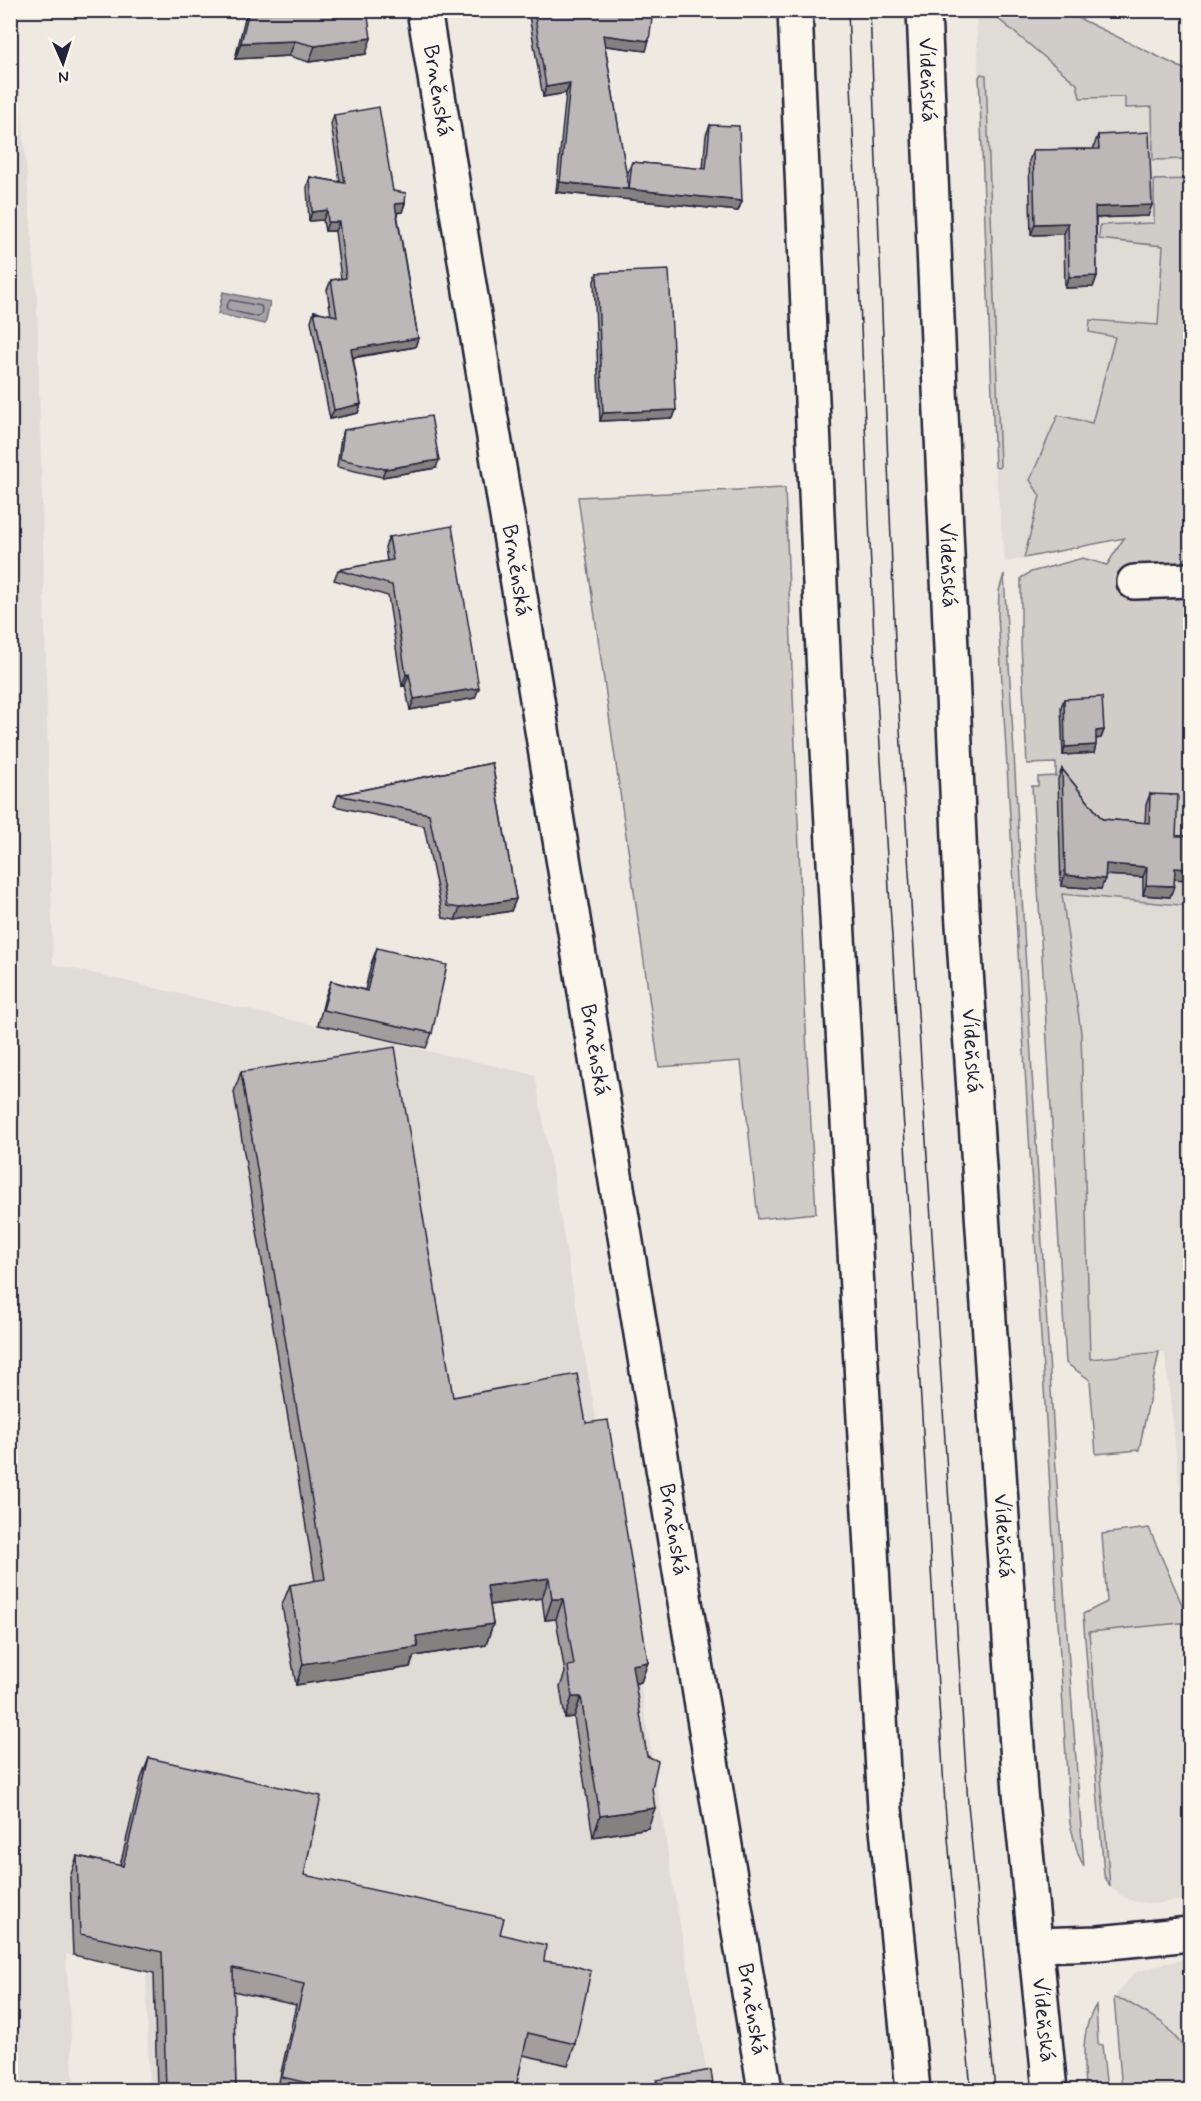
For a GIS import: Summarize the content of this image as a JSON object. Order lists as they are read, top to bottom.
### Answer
{
  "streets": {
    "main road": ["Vídeňská", "Brněnská"]
  },
  "north": "bottom"
}
